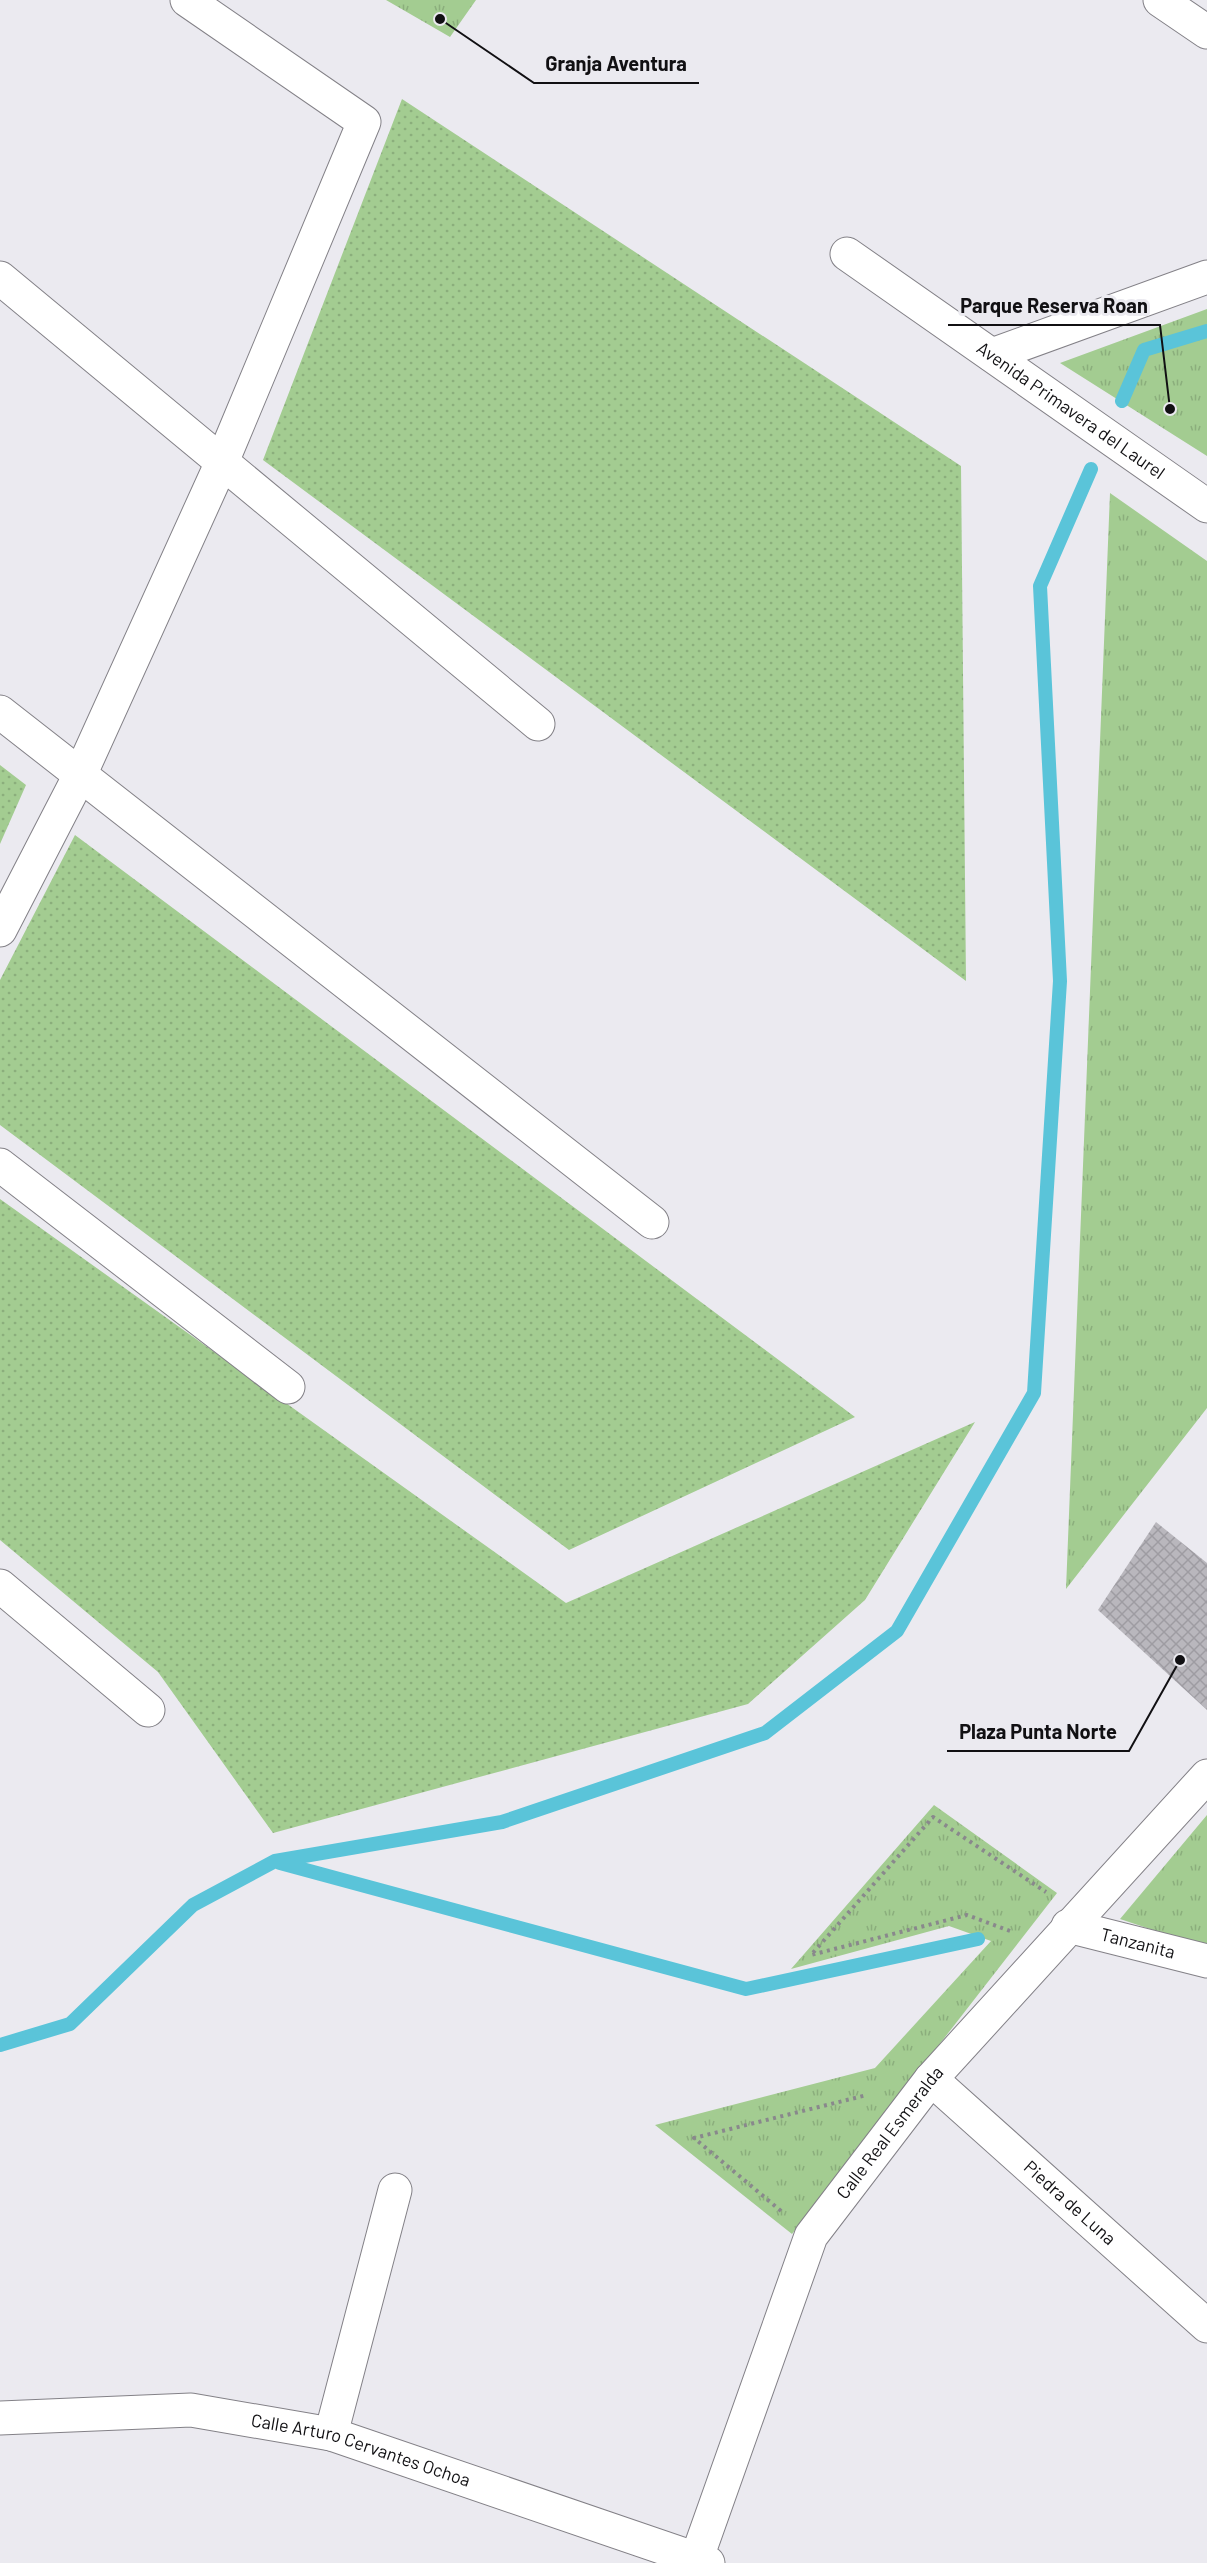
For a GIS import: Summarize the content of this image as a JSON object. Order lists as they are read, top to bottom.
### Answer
{
  "streets": {
    "street": [
      "Avenida Primavera del Laurel",
      "Tanzanita",
      "Calle Real Esmeralda",
      "Piedra de Luna",
      "Calle Arturo Cervantes Ochoa"
    ]
  },
  "crossings": [
    ["Tanzanita", "Calle Real Esmeralda"],
    ["Calle Real Esmeralda", "Piedra de Luna"],
    ["Calle Real Esmeralda", "Calle Arturo Cervantes Ochoa"]
  ],
  "places": ["Granja Aventura", "Parque Reserva Roan", "Plaza Punta Norte"]
}
